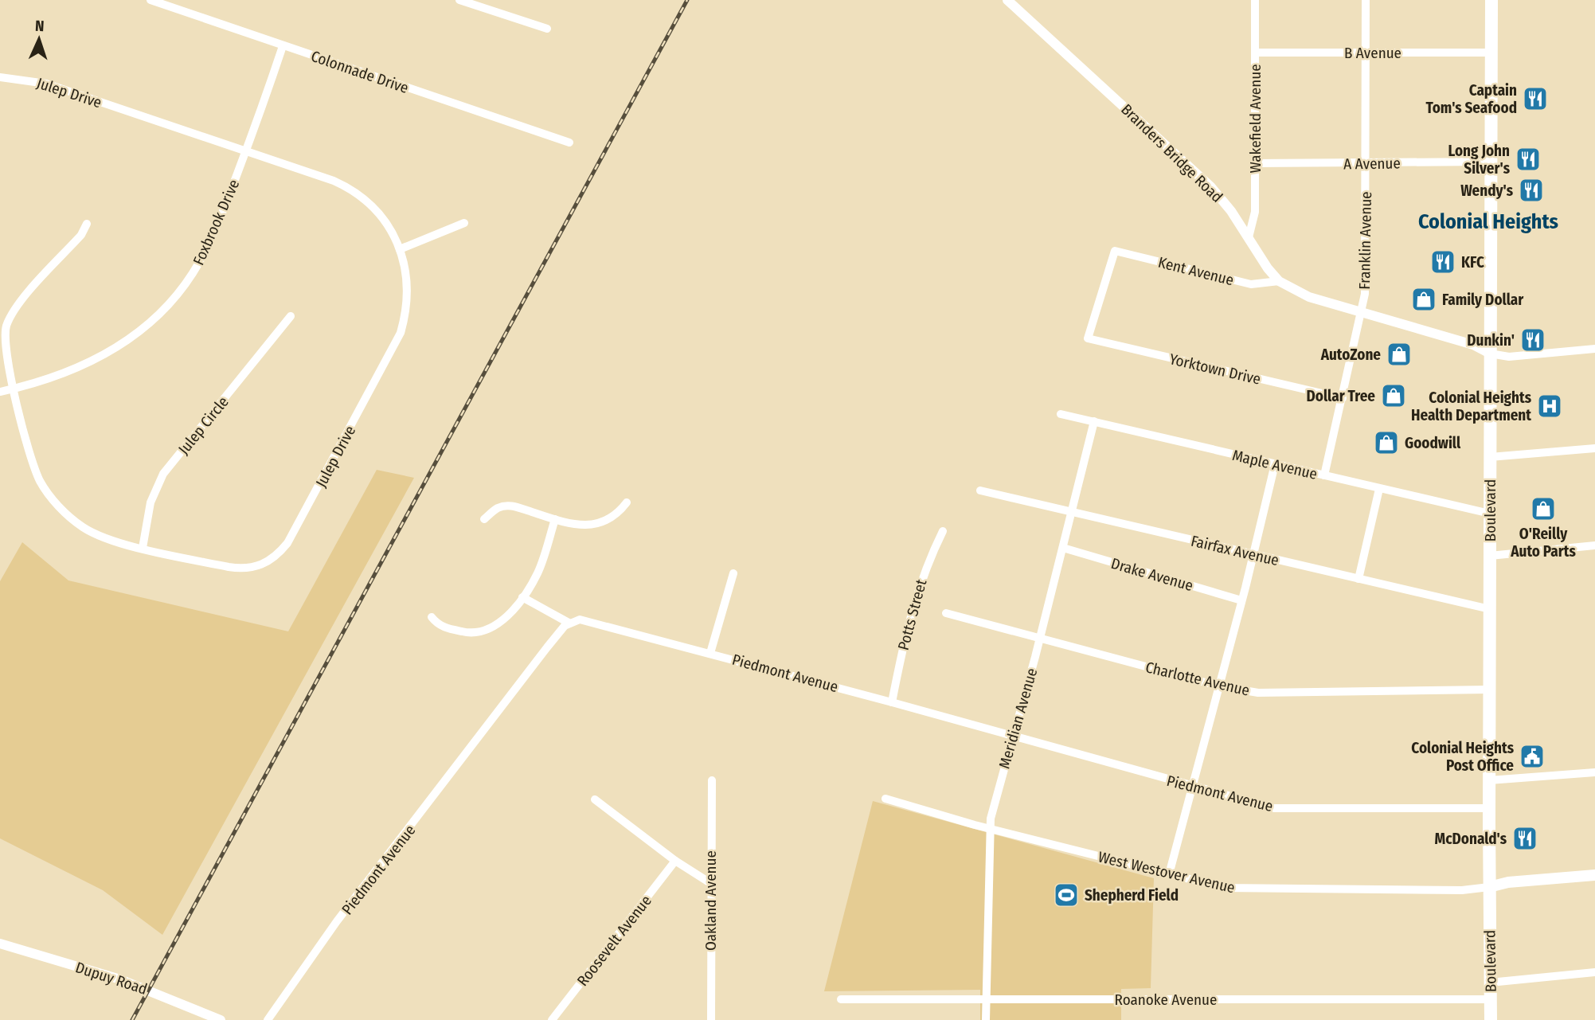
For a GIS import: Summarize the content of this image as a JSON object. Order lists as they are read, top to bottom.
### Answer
{
  "streets": {
    "main road": ["Boulevard"],
    "street": [
      "B Avenue",
      "Colonnade Drive",
      "Julep Drive",
      "Wakefield Avenue",
      "Branders Bridge Road",
      "A Avenue",
      "Foxbrook Drive",
      "Franklin Avenue",
      "Kent Avenue",
      "Yorktown Drive",
      "Julep Circle",
      "Maple Avenue",
      "Fairfax Avenue",
      "Drake Avenue",
      "Potts Street",
      "Piedmont Avenue",
      "Charlotte Avenue",
      "Meridian Avenue",
      "West Westover Avenue",
      "Oakland Avenue",
      "Roosevelt Avenue",
      "Dupuy Road",
      "Roanoke Avenue"
    ]
  },
  "crossings": [
    ["B Avenue", "Wakefield Avenue"],
    ["B Avenue", "Franklin Avenue"],
    ["B Avenue", "Boulevard"],
    ["Colonnade Drive", "Foxbrook Drive"],
    ["Julep Drive", "Foxbrook Drive"],
    ["Julep Drive", "Julep Circle"],
    ["Wakefield Avenue", "Branders Bridge Road"],
    ["Wakefield Avenue", "A Avenue"],
    ["Branders Bridge Road", "Franklin Avenue"],
    ["Branders Bridge Road", "Kent Avenue"],
    ["Branders Bridge Road", "Boulevard"],
    ["A Avenue", "Franklin Avenue"],
    ["A Avenue", "Boulevard"],
    ["Franklin Avenue", "Yorktown Drive"],
    ["Franklin Avenue", "Maple Avenue"],
    ["Kent Avenue", "Yorktown Drive"],
    ["Maple Avenue", "Boulevard"],
    ["Maple Avenue", "Meridian Avenue"],
    ["Boulevard", "Fairfax Avenue"],
    ["Boulevard", "Piedmont Avenue"],
    ["Boulevard", "Charlotte Avenue"],
    ["Boulevard", "West Westover Avenue"],
    ["Boulevard", "Roanoke Avenue"],
    ["Fairfax Avenue", "Meridian Avenue"],
    ["Drake Avenue", "Meridian Avenue"],
    ["Potts Street", "Piedmont Avenue"],
    ["Piedmont Avenue", "Meridian Avenue"],
    ["Charlotte Avenue", "Meridian Avenue"],
    ["Meridian Avenue", "West Westover Avenue"],
    ["Meridian Avenue", "Roanoke Avenue"]
  ],
  "districts": ["Colonial Heights"],
  "places": {
    "restaurant": [
      "Captain Tom's Seafood",
      "Long John Silver's",
      "Wendy's",
      "KFC",
      "Dunkin'",
      "McDonald's"
    ],
    "shop": [
      "Family Dollar",
      "AutoZone",
      "Dollar Tree",
      "Goodwill",
      "O'Reilly Auto Parts"
    ],
    "hospital": ["Colonial Heights Health Department"],
    "public building": ["Colonial Heights Post Office"],
    "sports": ["Shepherd Field"]
  },
  "north": "top"
}
